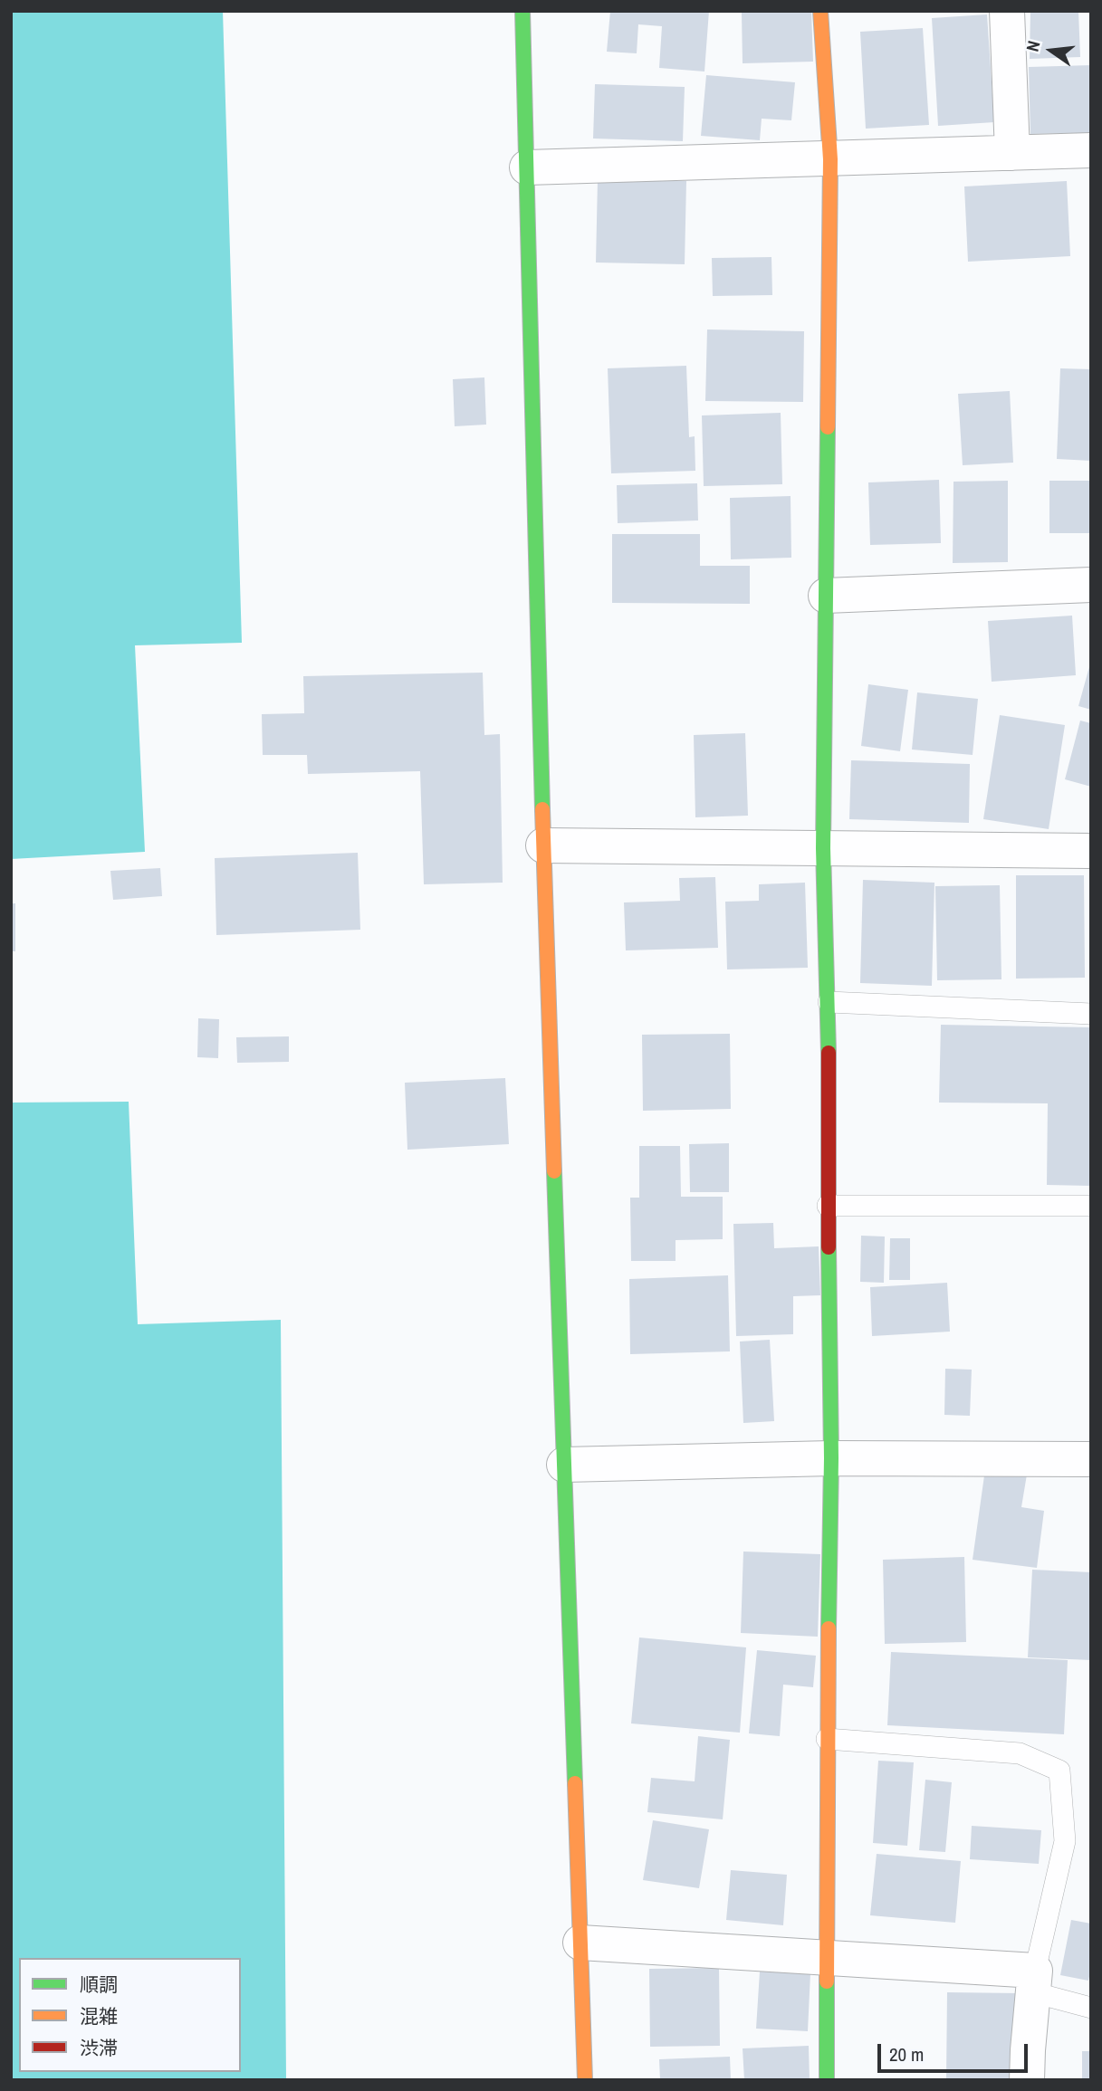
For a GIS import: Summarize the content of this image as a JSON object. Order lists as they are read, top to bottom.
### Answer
{
  "legend": ["順調", "混雑", "渋滞"],
  "scale_bar": "20 m",
  "north": "left"
}
